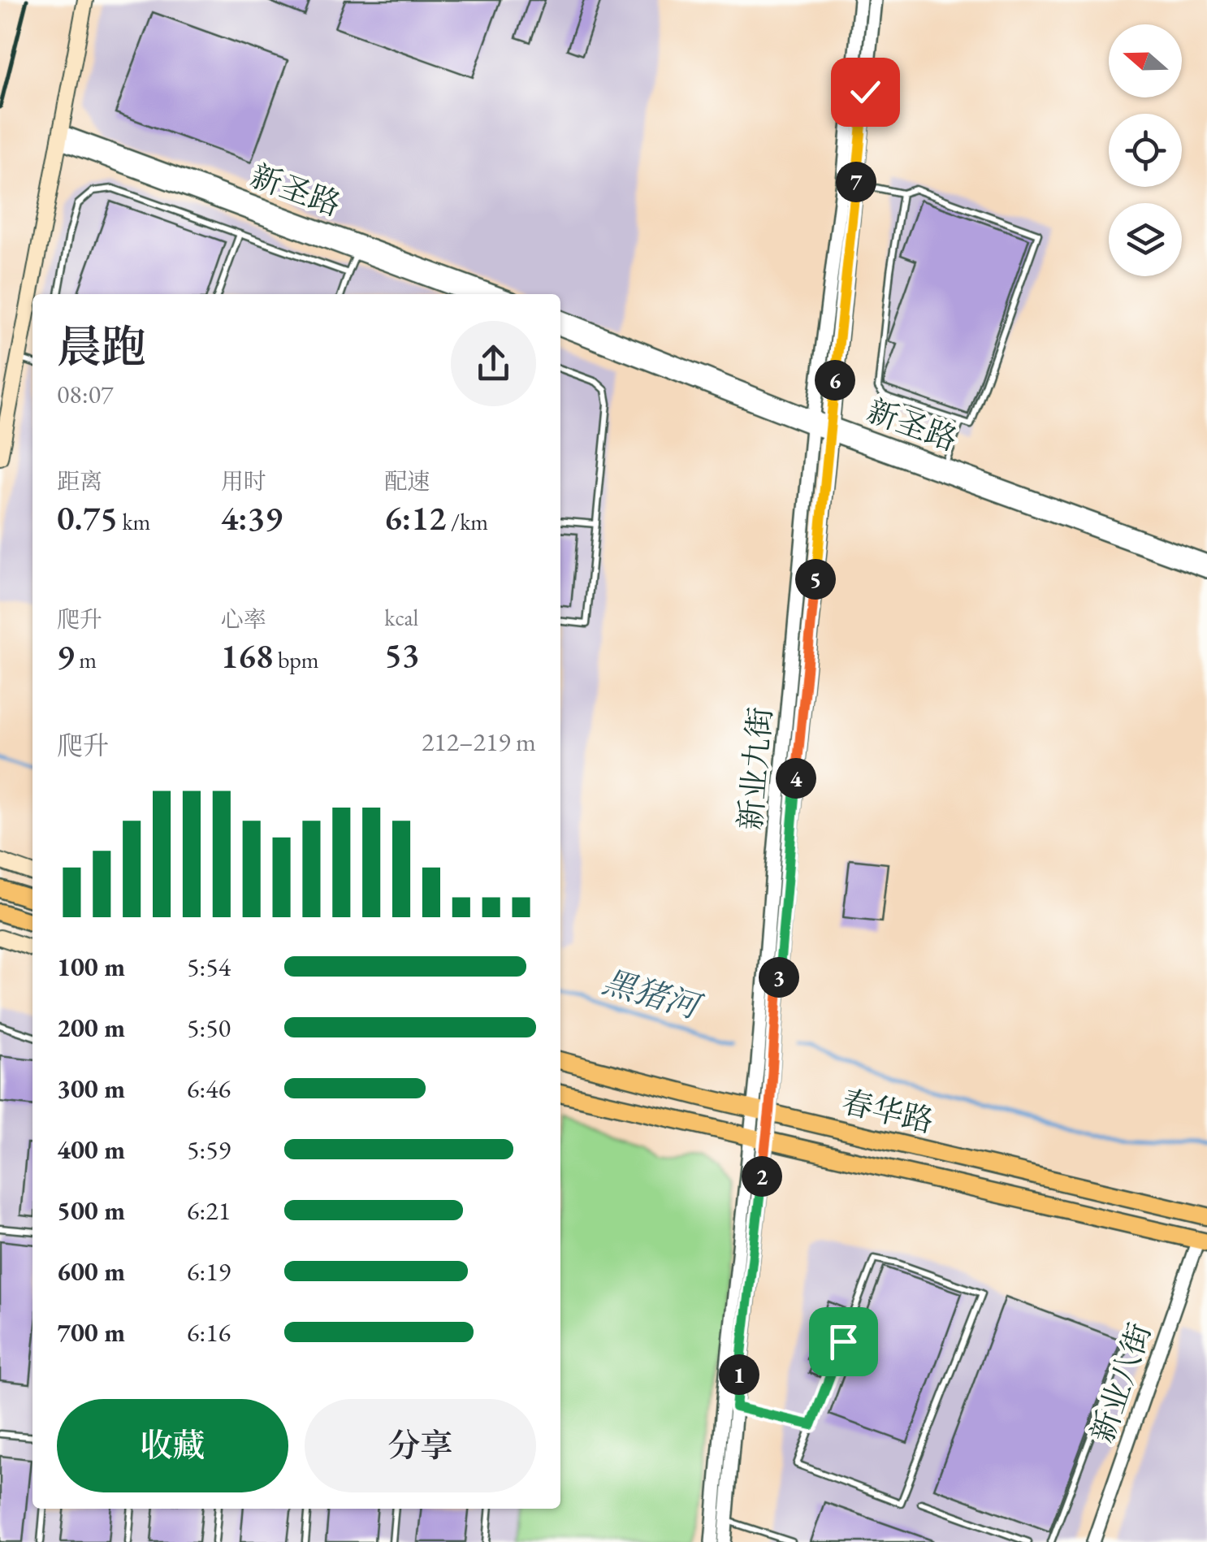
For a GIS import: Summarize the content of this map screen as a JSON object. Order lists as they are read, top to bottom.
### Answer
{
  "streets": {
    "main road": ["春华路"],
    "street": ["新圣路", "新业九街", "新业八街"]
  },
  "crossings": [
    ["新圣路", "新业九街"],
    ["新业九街", "春华路"],
    ["春华路", "新业八街"]
  ],
  "water": ["黑猪河"],
  "north": "left",
  "page": {
    "pins": [
      "7",
      "6",
      "5",
      "4",
      "3",
      "2",
      "1"
    ],
    "heading": ["晨跑", "08:07"],
    "stats": [
      ["距离", "0.75 km"],
      ["用时", "4:39"],
      ["配速", "6:12 /km"],
      ["爬升", "9 m"],
      ["心率", "168 bpm"],
      ["kcal", "53"]
    ],
    "chart": ["爬升", "212–219 m"],
    "list": [
      {
        "name": "100 m",
        "note": "5:54"
      },
      {
        "name": "200 m",
        "note": "5:50"
      },
      {
        "name": "300 m",
        "note": "6:46"
      },
      {
        "name": "400 m",
        "note": "5:59"
      },
      {
        "name": "500 m",
        "note": "6:21"
      },
      {
        "name": "600 m",
        "note": "6:19"
      },
      {
        "name": "700 m",
        "note": "6:16"
      }
    ],
    "buttons": ["收藏", "分享"]
  }
}
